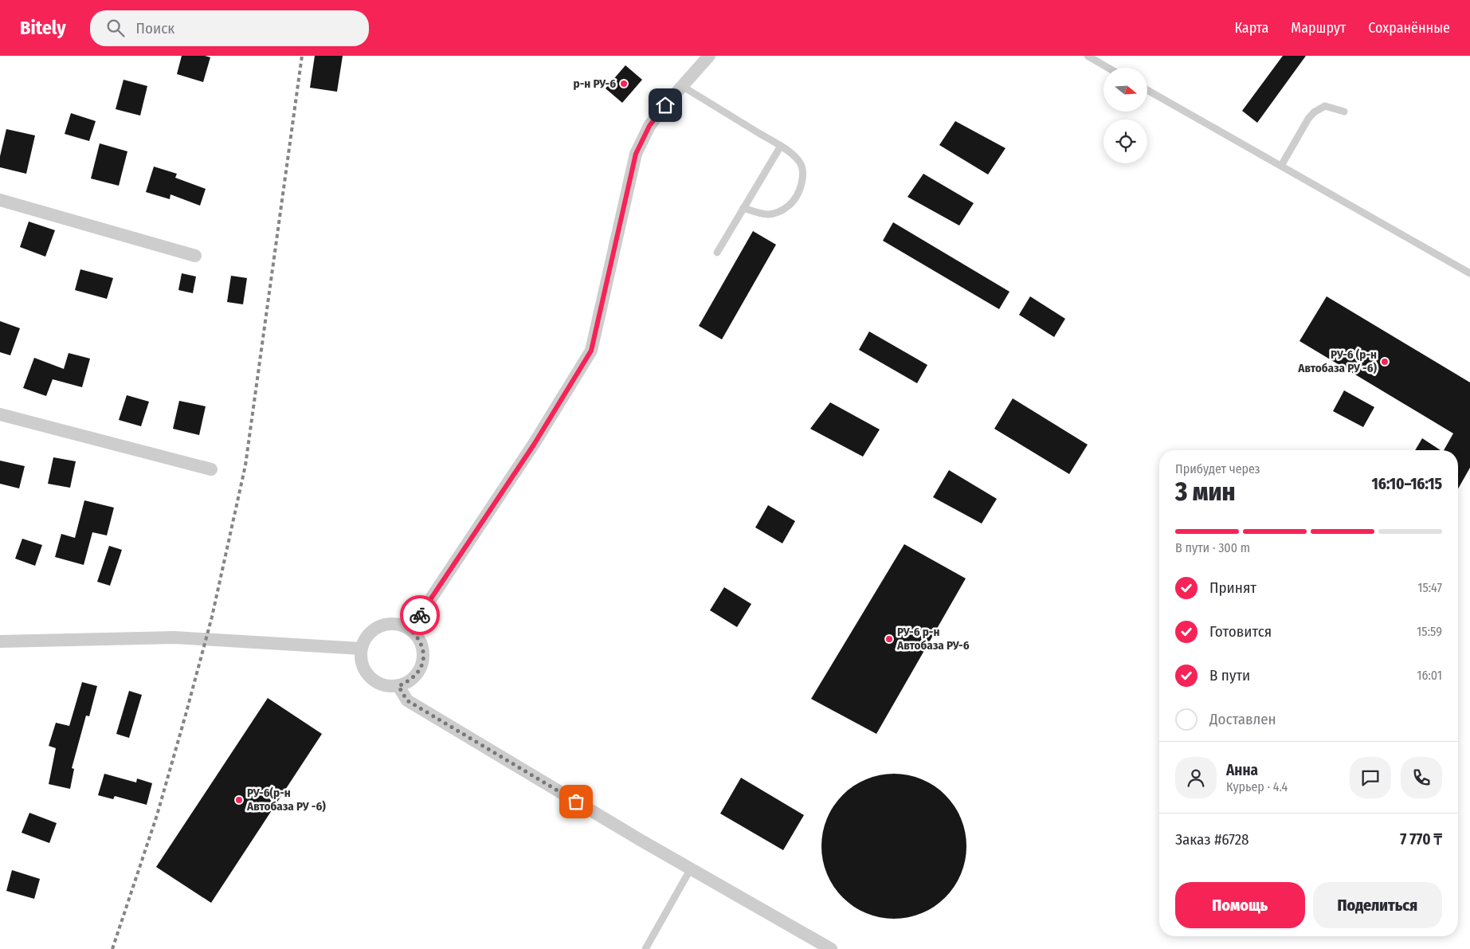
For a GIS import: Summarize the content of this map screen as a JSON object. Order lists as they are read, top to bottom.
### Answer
{
  "places": [
    "р-н РУ-6",
    "РУ-6 (р-н Автобаза РУ -6)",
    "РУ-6 р-н Автобаза РУ-6",
    "РУ-6(р-н Автобаза РУ -6)"
  ],
  "north": "right",
  "page": {
    "header": "Bitely",
    "search": "Поиск",
    "nav": ["Карта", "Маршрут", "Сохранённые"],
    "heading": ["3 мин", "Прибудет через", "16:10–16:15"],
    "panel": [
      "Анна",
      "Курьер · 4.4",
      "Заказ #6728",
      "7 770 ₸"
    ],
    "bar": "В пути · 300 m",
    "list": [
      ["Принят", "15:47"],
      ["Готовится", "15:59"],
      ["В пути", "16:01"],
      "Доставлен"
    ],
    "buttons": ["Помощь", "Поделиться"]
  }
}
